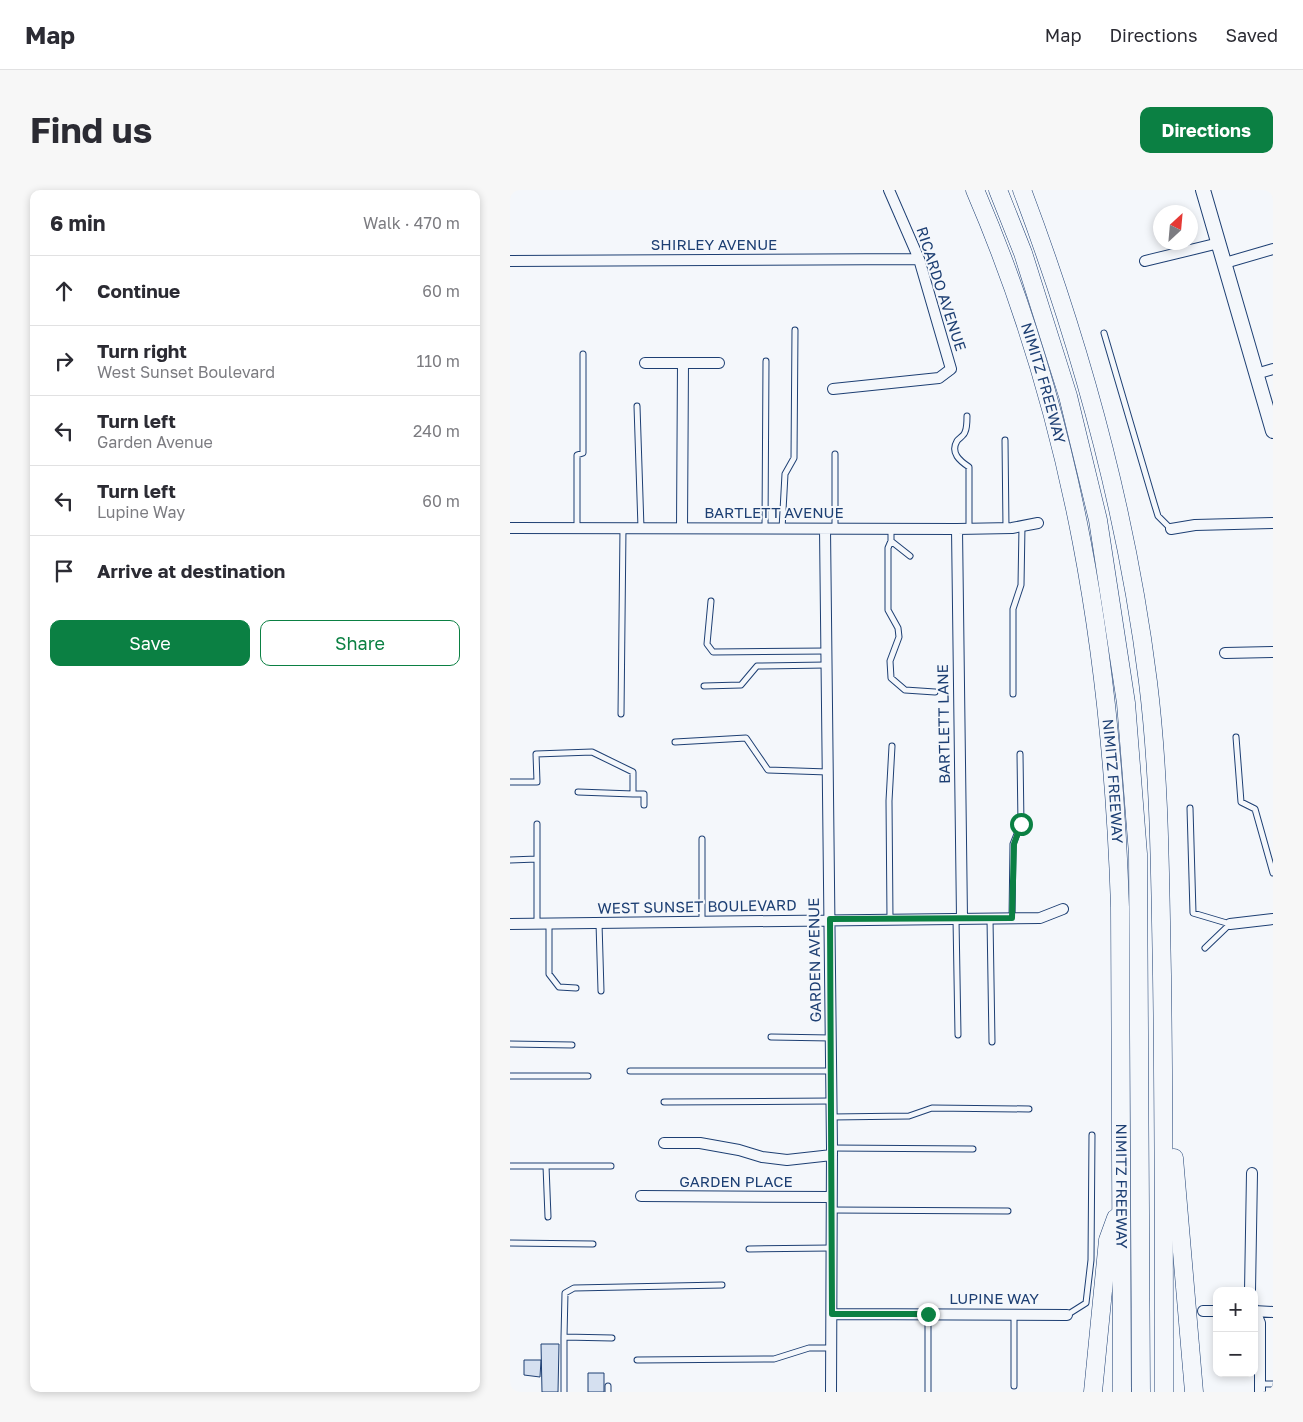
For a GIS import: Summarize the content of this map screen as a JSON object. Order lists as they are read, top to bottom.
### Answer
{
  "streets": {
    "highway": ["NIMITZ FREEWAY"],
    "street": [
      "SHIRLEY AVENUE",
      "RICARDO AVENUE",
      "BARTLETT AVENUE",
      "BARTLETT LANE",
      "WEST SUNSET BOULEVARD",
      "GARDEN AVENUE",
      "GARDEN PLACE",
      "LUPINE WAY"
    ]
  },
  "crossings": [
    ["SHIRLEY AVENUE", "RICARDO AVENUE"],
    ["BARTLETT AVENUE", "BARTLETT LANE"],
    ["BARTLETT AVENUE", "GARDEN AVENUE"],
    ["BARTLETT LANE", "WEST SUNSET BOULEVARD"],
    ["WEST SUNSET BOULEVARD", "GARDEN AVENUE"],
    ["GARDEN AVENUE", "GARDEN PLACE"],
    ["GARDEN AVENUE", "LUPINE WAY"]
  ],
  "north": "top right",
  "page": {
    "header": "Map",
    "nav": ["Map", "Directions", "Saved"],
    "buttons": [
      "Directions",
      ["Save", "Share"]
    ],
    "title": "Find us",
    "heading": ["6 min", "Walk · 470 m"],
    "list": [
      ["Continue", "60 m"],
      ["Turn right", "West Sunset Boulevard", "110 m"],
      ["Turn left", "Garden Avenue", "240 m"],
      ["Turn left", "Lupine Way", "60 m"],
      "Arrive at destination"
    ],
    "map_buttons": ["+", "−"]
  }
}
